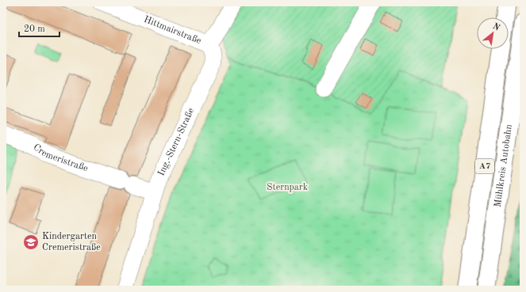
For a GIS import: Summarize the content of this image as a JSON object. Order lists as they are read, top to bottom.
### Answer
{
  "streets": {
    "highway": ["Mühlkreis Autobahn", "A7"],
    "street": ["Hittmairstraße", "Ing.-Stern-Straße", "Cremeristraße"]
  },
  "crossings": [
    ["Hittmairstraße", "Ing.-Stern-Straße"],
    ["Ing.-Stern-Straße", "Cremeristraße"]
  ],
  "parks": ["Sternpark"],
  "places": {
    "school or university": ["Kindergarten Cremeristraße"]
  },
  "scale_bar": "20 m",
  "north": "top right"
}
